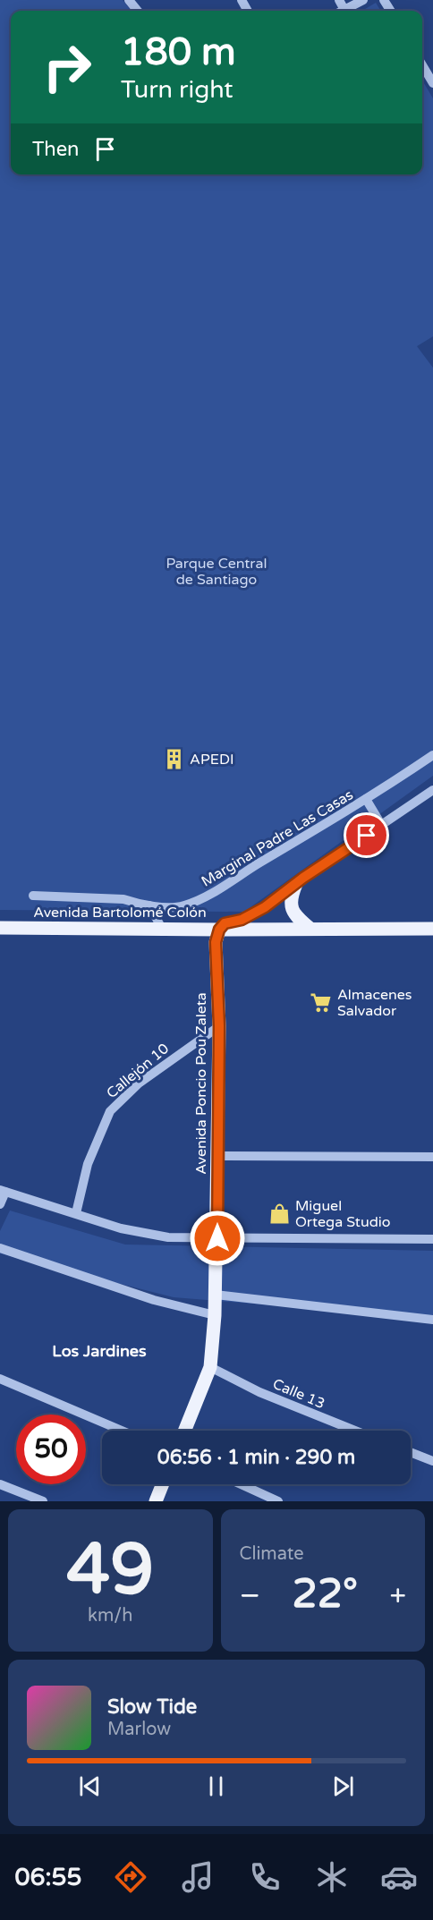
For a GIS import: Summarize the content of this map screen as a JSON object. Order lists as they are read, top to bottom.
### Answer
{
  "streets": {
    "main road": ["Avenida Bartolomé Colón", "Avenida Poncio Pou Zaleta"],
    "street": ["Marginal Padre Las Casas", "Callejón 10", "Calle 13"]
  },
  "crossings": [
    ["Avenida Bartolomé Colón", "Avenida Poncio Pou Zaleta"],
    ["Callejón 10", "Avenida Poncio Pou Zaleta"],
    ["Avenida Poncio Pou Zaleta", "Calle 13"]
  ],
  "districts": ["Los Jardines"],
  "parks": ["Parque Central de Santiago"],
  "places": {
    "building": ["APEDI"],
    "supermarket": ["Almacenes Salvador"],
    "shop": ["Miguel Ortega Studio"]
  },
  "page": {
    "turn": ["180 m", "Turn right"],
    "then": "Then",
    "limit": "50",
    "trip": "06:56 · 1 min · 290 m",
    "tile": [
      ["49", "km/h"],
      "Climate"
    ],
    "heat": ["−", "22°", "+"],
    "song": ["Slow Tide", "Marlow"],
    "tabs": "06:55"
  }
}
